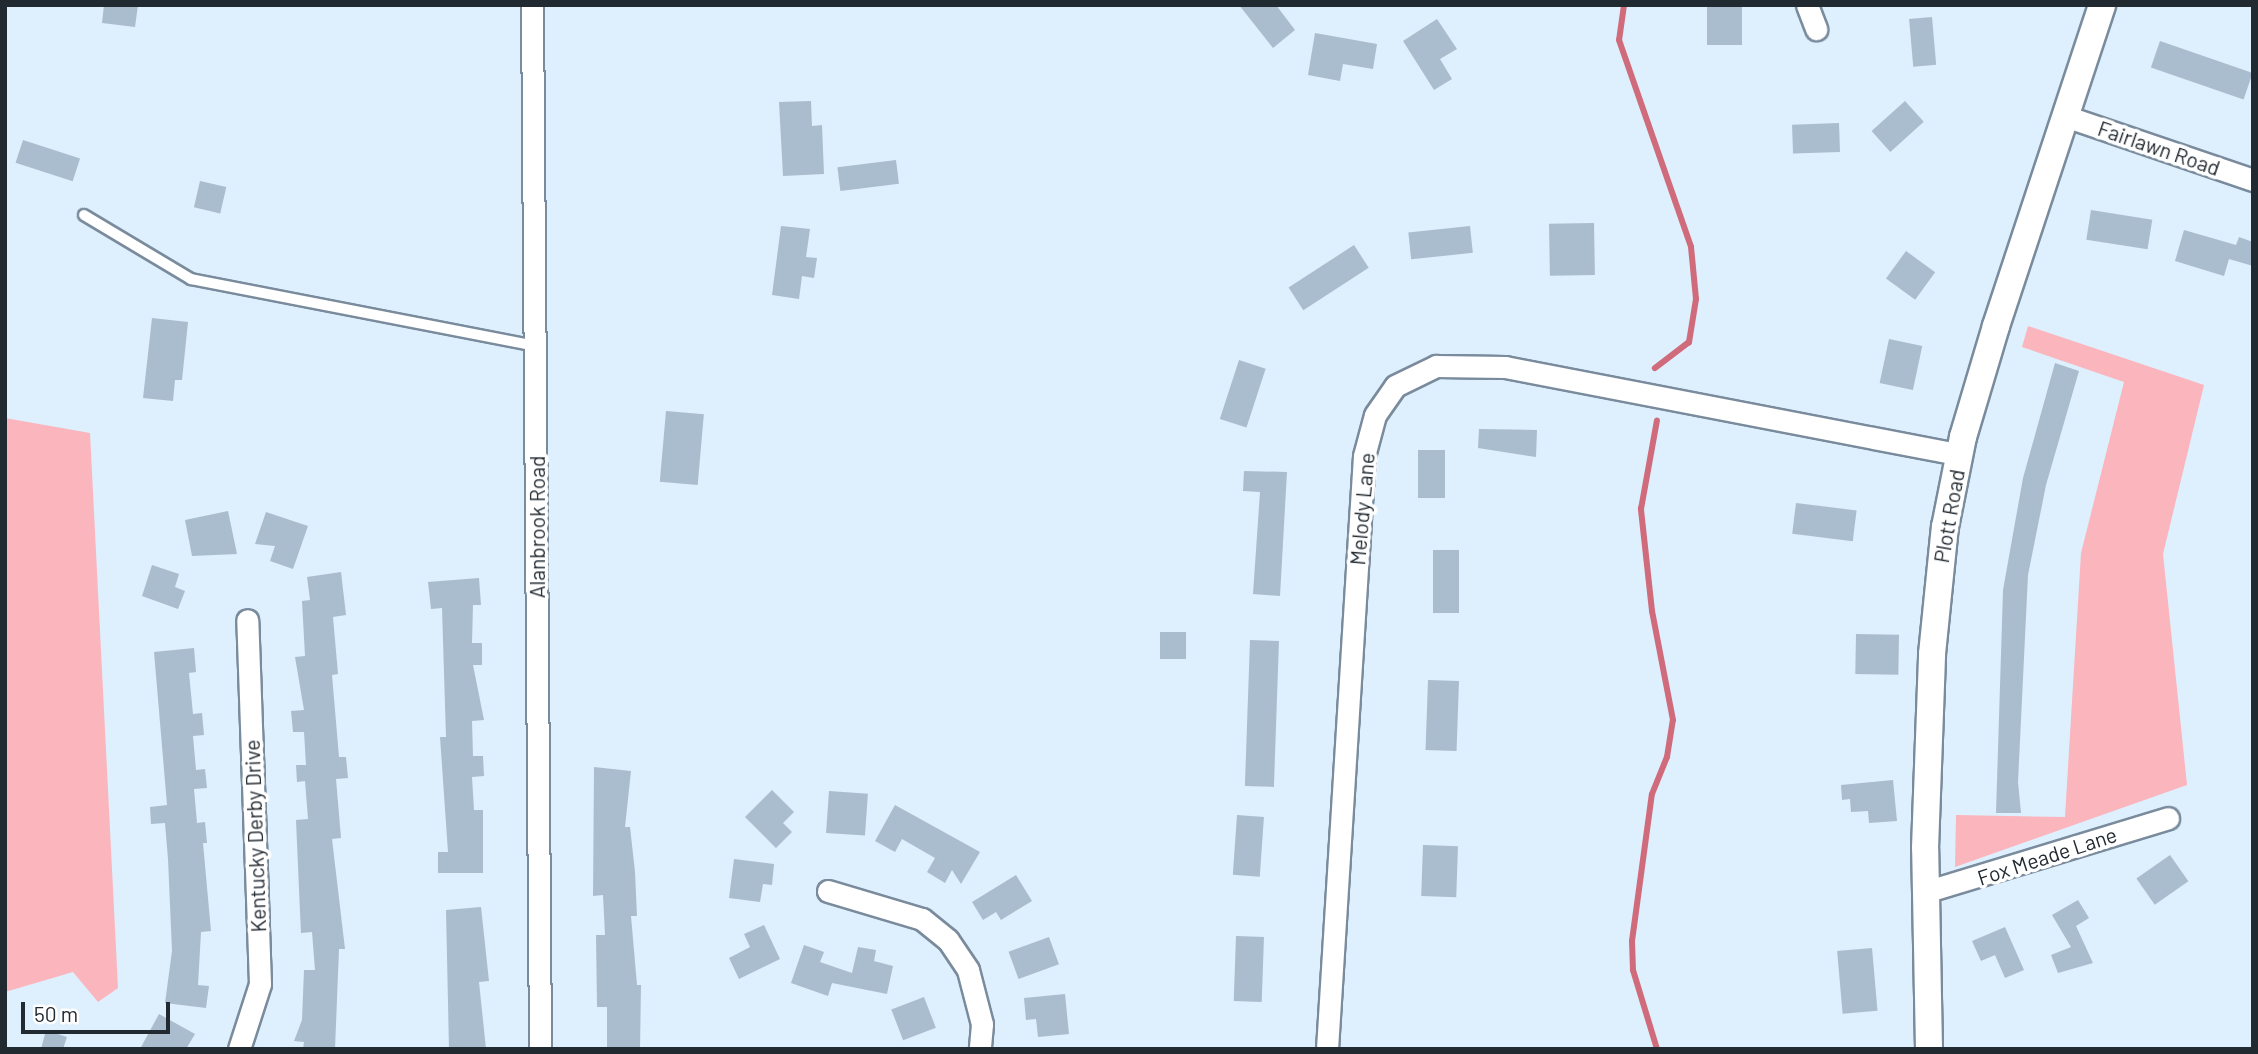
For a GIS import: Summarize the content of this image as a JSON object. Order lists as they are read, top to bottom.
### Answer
{
  "streets": {
    "street": [
      "Fairlawn Road",
      "Melody Lane",
      "Plott Road",
      "Alanbrook Road",
      "Kentucky Derby Drive",
      "Fox Meade Lane"
    ]
  },
  "crossings": [
    ["Fairlawn Road", "Plott Road"],
    ["Melody Lane", "Plott Road"],
    ["Plott Road", "Fox Meade Lane"]
  ],
  "scale_bar": "50 m"
}
